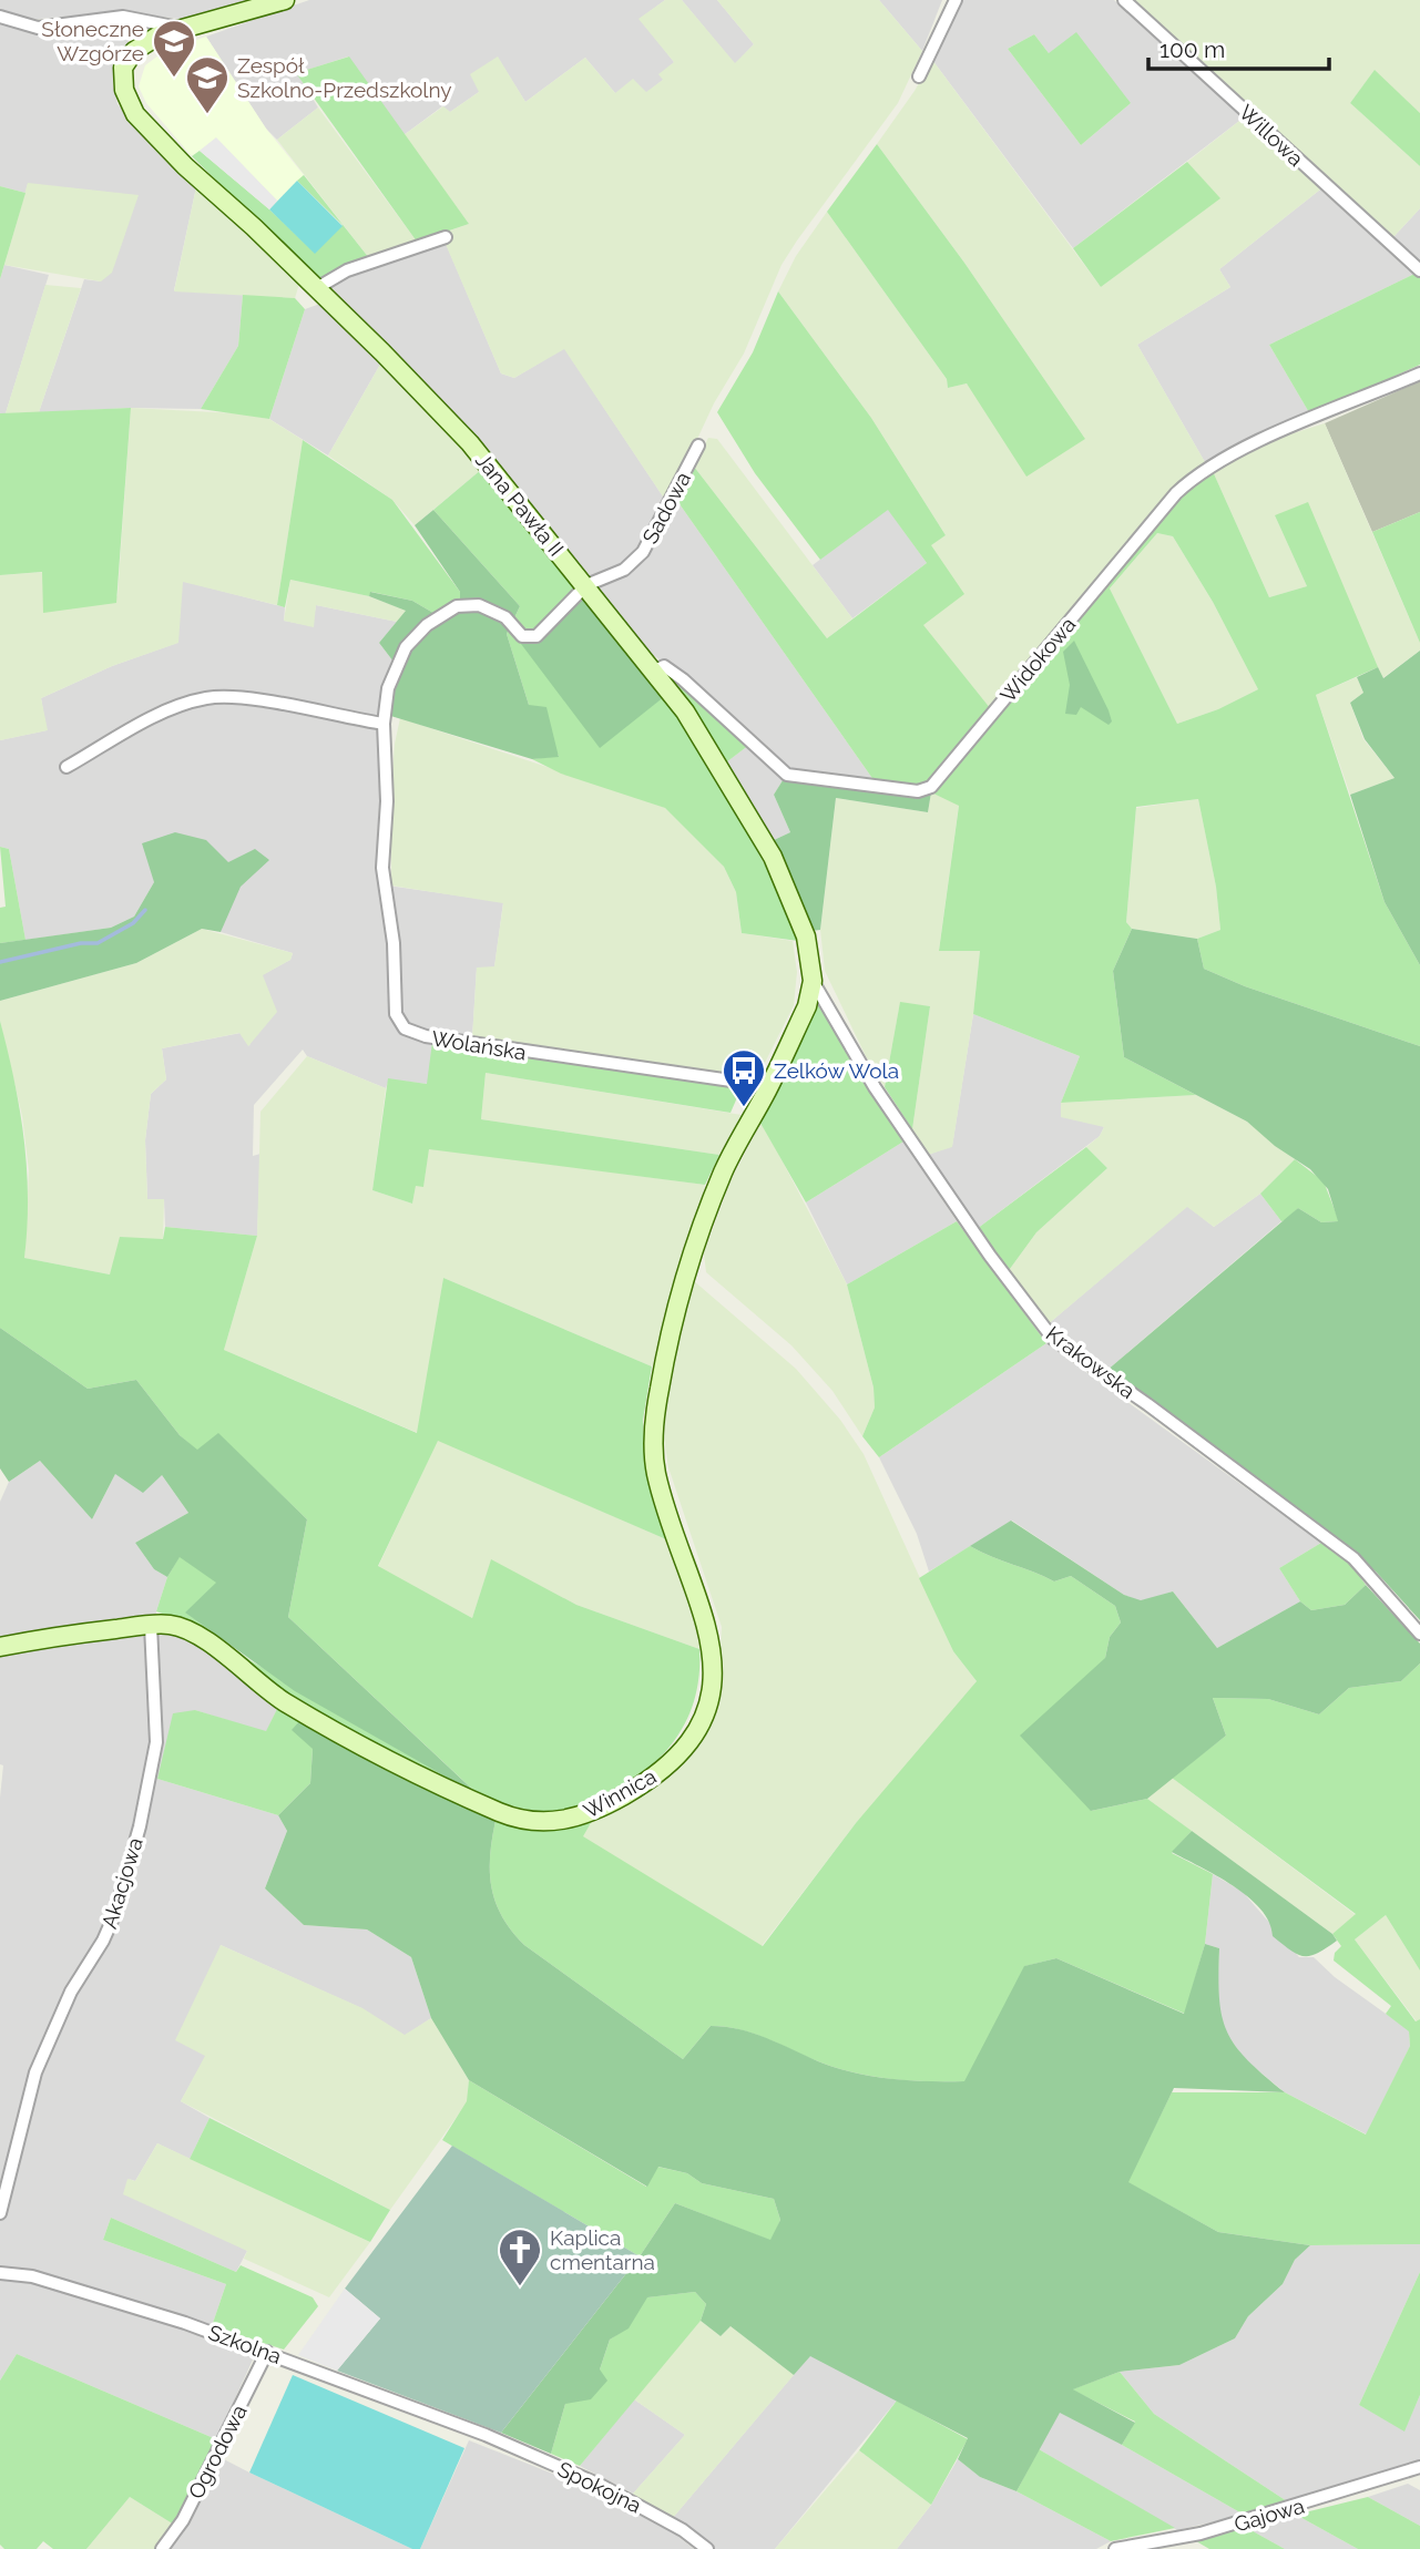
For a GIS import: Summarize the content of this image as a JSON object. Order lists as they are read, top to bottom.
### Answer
{
  "streets": {
    "street": [
      "Willowa",
      "Jana Pawła II",
      "Sadowa",
      "Widokowa",
      "Wolańska",
      "Krakowska",
      "Winnica",
      "Akacjowa",
      "Szkolna",
      "Ogrodowa",
      "Spokojna",
      "Gajowa"
    ]
  },
  "crossings": [
    ["Jana Pawła II", "Sadowa"],
    ["Jana Pawła II", "Widokowa"],
    ["Jana Pawła II", "Wolańska"],
    ["Jana Pawła II", "Krakowska"],
    ["Jana Pawła II", "Winnica"],
    ["Sadowa", "Wolańska"],
    ["Winnica", "Akacjowa"],
    ["Szkolna", "Ogrodowa"],
    ["Szkolna", "Spokojna"]
  ],
  "places": {
    "school or university": ["Słoneczne Wzgórze", "Zespół Szkolno-Przedszkolny"],
    "bus stop": ["Zelków Wola"],
    "church": ["Kaplica cmentarna"]
  },
  "scale_bar": "100 m"
}
